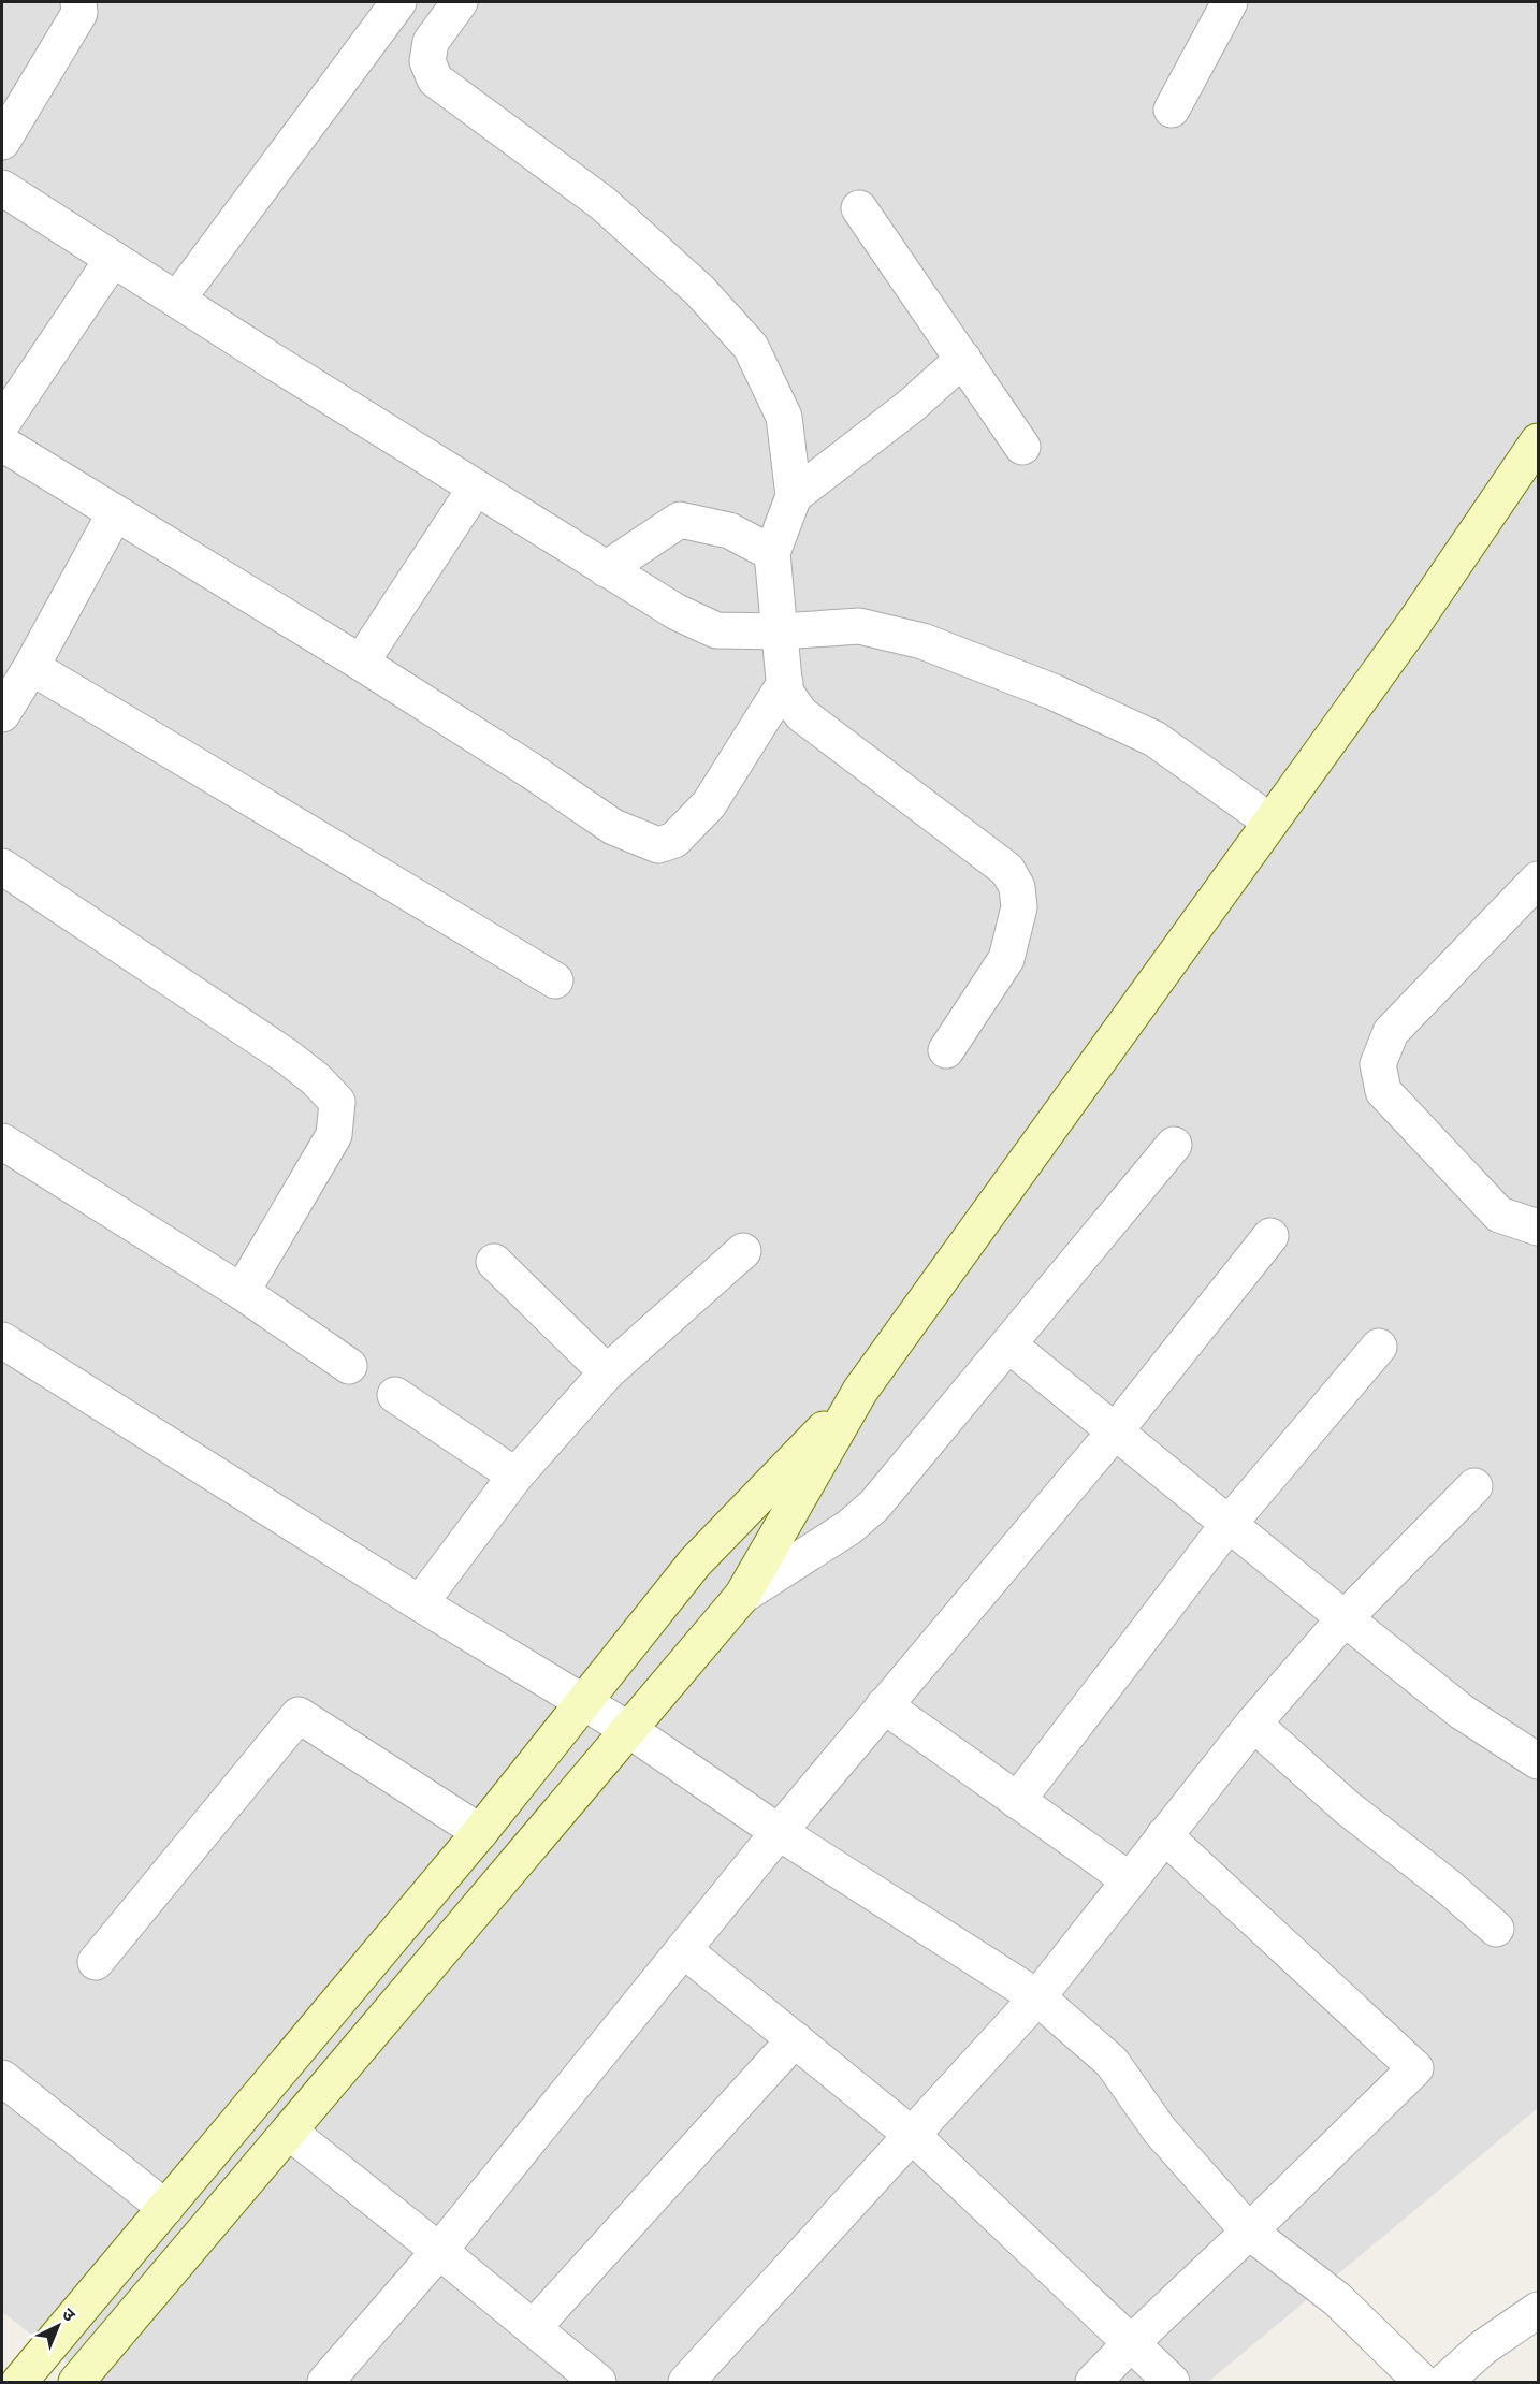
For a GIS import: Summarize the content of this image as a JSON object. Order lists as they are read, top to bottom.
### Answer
{
  "north": "top right"
}
